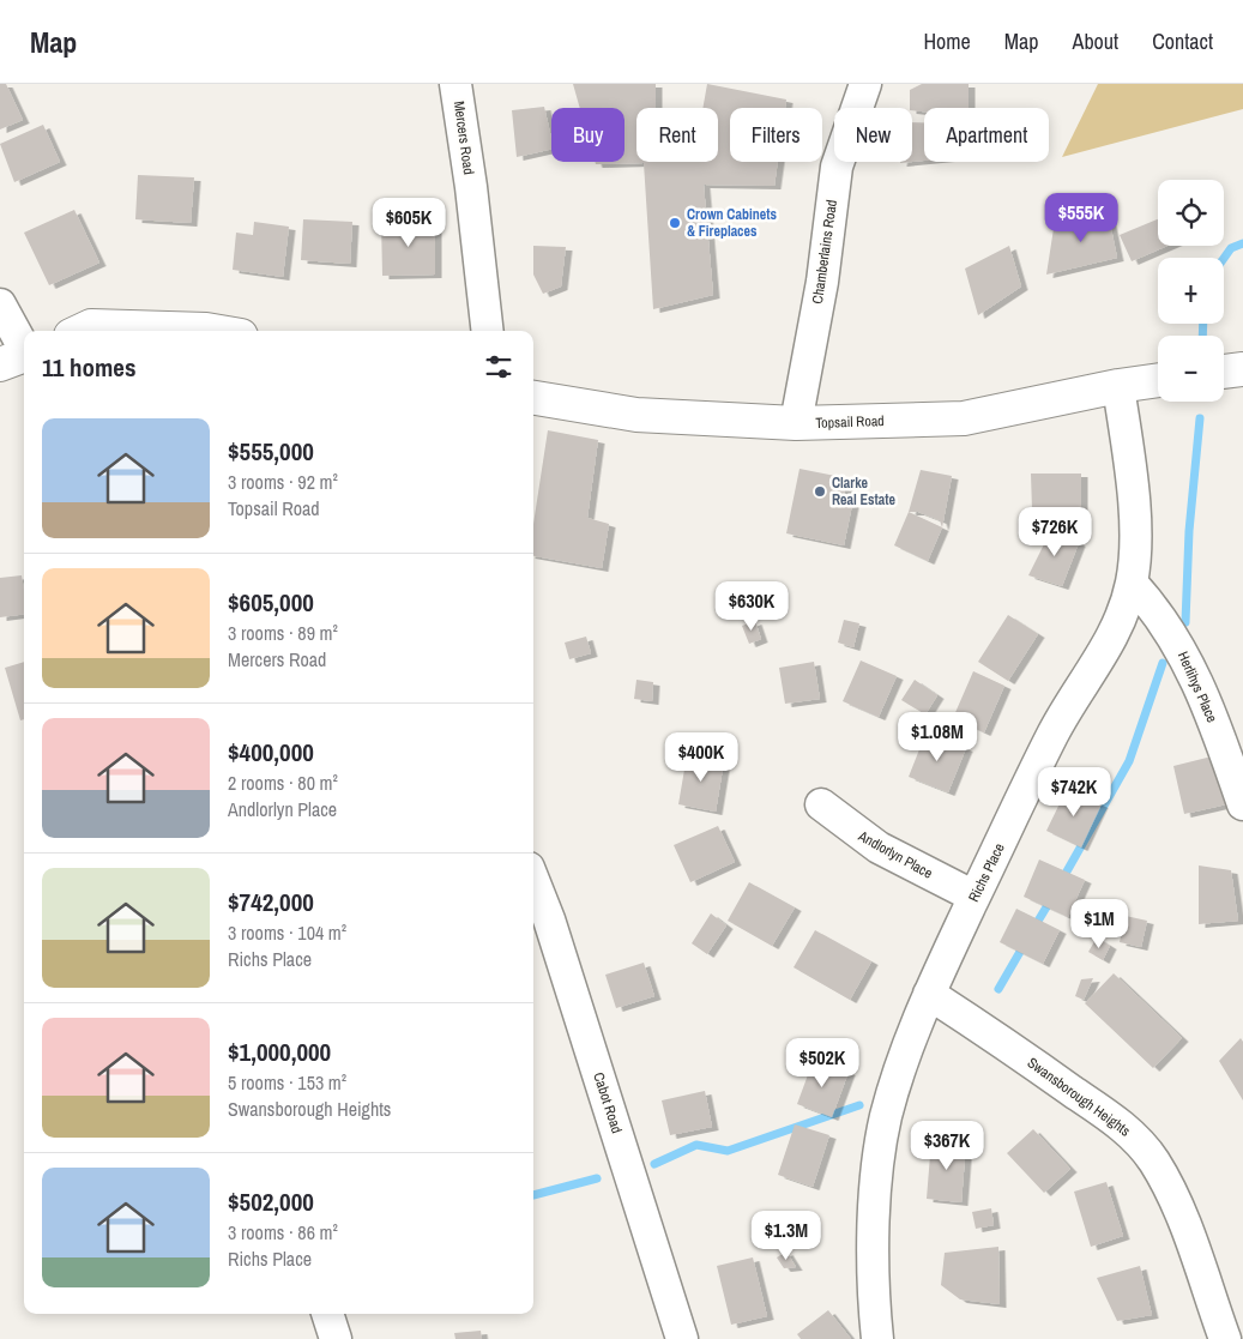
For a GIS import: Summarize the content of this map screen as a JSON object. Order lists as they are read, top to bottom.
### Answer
{
  "streets": {
    "main road": ["Topsail Road"],
    "street": [
      "Mercers Road",
      "Chamberlains Road",
      "Herlihys Place",
      "Andlorlyn Place",
      "Richs Place",
      "Swansborough Heights",
      "Cabot Road"
    ]
  },
  "crossings": [
    ["Chamberlains Road", "Topsail Road"],
    ["Topsail Road", "Richs Place"],
    ["Herlihys Place", "Richs Place"],
    ["Andlorlyn Place", "Richs Place"],
    ["Richs Place", "Swansborough Heights"]
  ],
  "places": ["Crown Cabinets & Fireplaces", "Clarke Real Estate"],
  "page": {
    "header": "Map",
    "nav": [
      "Home",
      "Map",
      "About",
      "Contact"
    ],
    "chip": [
      "Buy",
      "Rent",
      "Filters",
      "New",
      "Apartment"
    ],
    "map_buttons": ["+", "−"],
    "price": [
      "$555K",
      "$605K",
      "$726K",
      "$630K",
      "$1.08M",
      "$400K",
      "$742K",
      "$1M",
      "$502K",
      "$367K",
      "$1.3M"
    ],
    "heading": "11 homes",
    "list": [
      {
        "name": "$555,000",
        "note": "3 rooms · 92 m² · Topsail Road"
      },
      {
        "name": "$605,000",
        "note": "3 rooms · 89 m² · Mercers Road"
      },
      {
        "name": "$400,000",
        "note": "2 rooms · 80 m² · Andlorlyn Place"
      },
      {
        "name": "$742,000",
        "note": "3 rooms · 104 m² · Richs Place"
      },
      {
        "name": "$1,000,000",
        "note": "5 rooms · 153 m² · Swansborough Heights"
      },
      {
        "name": "$502,000",
        "note": "3 rooms · 86 m² · Richs Place"
      }
    ]
  }
}
